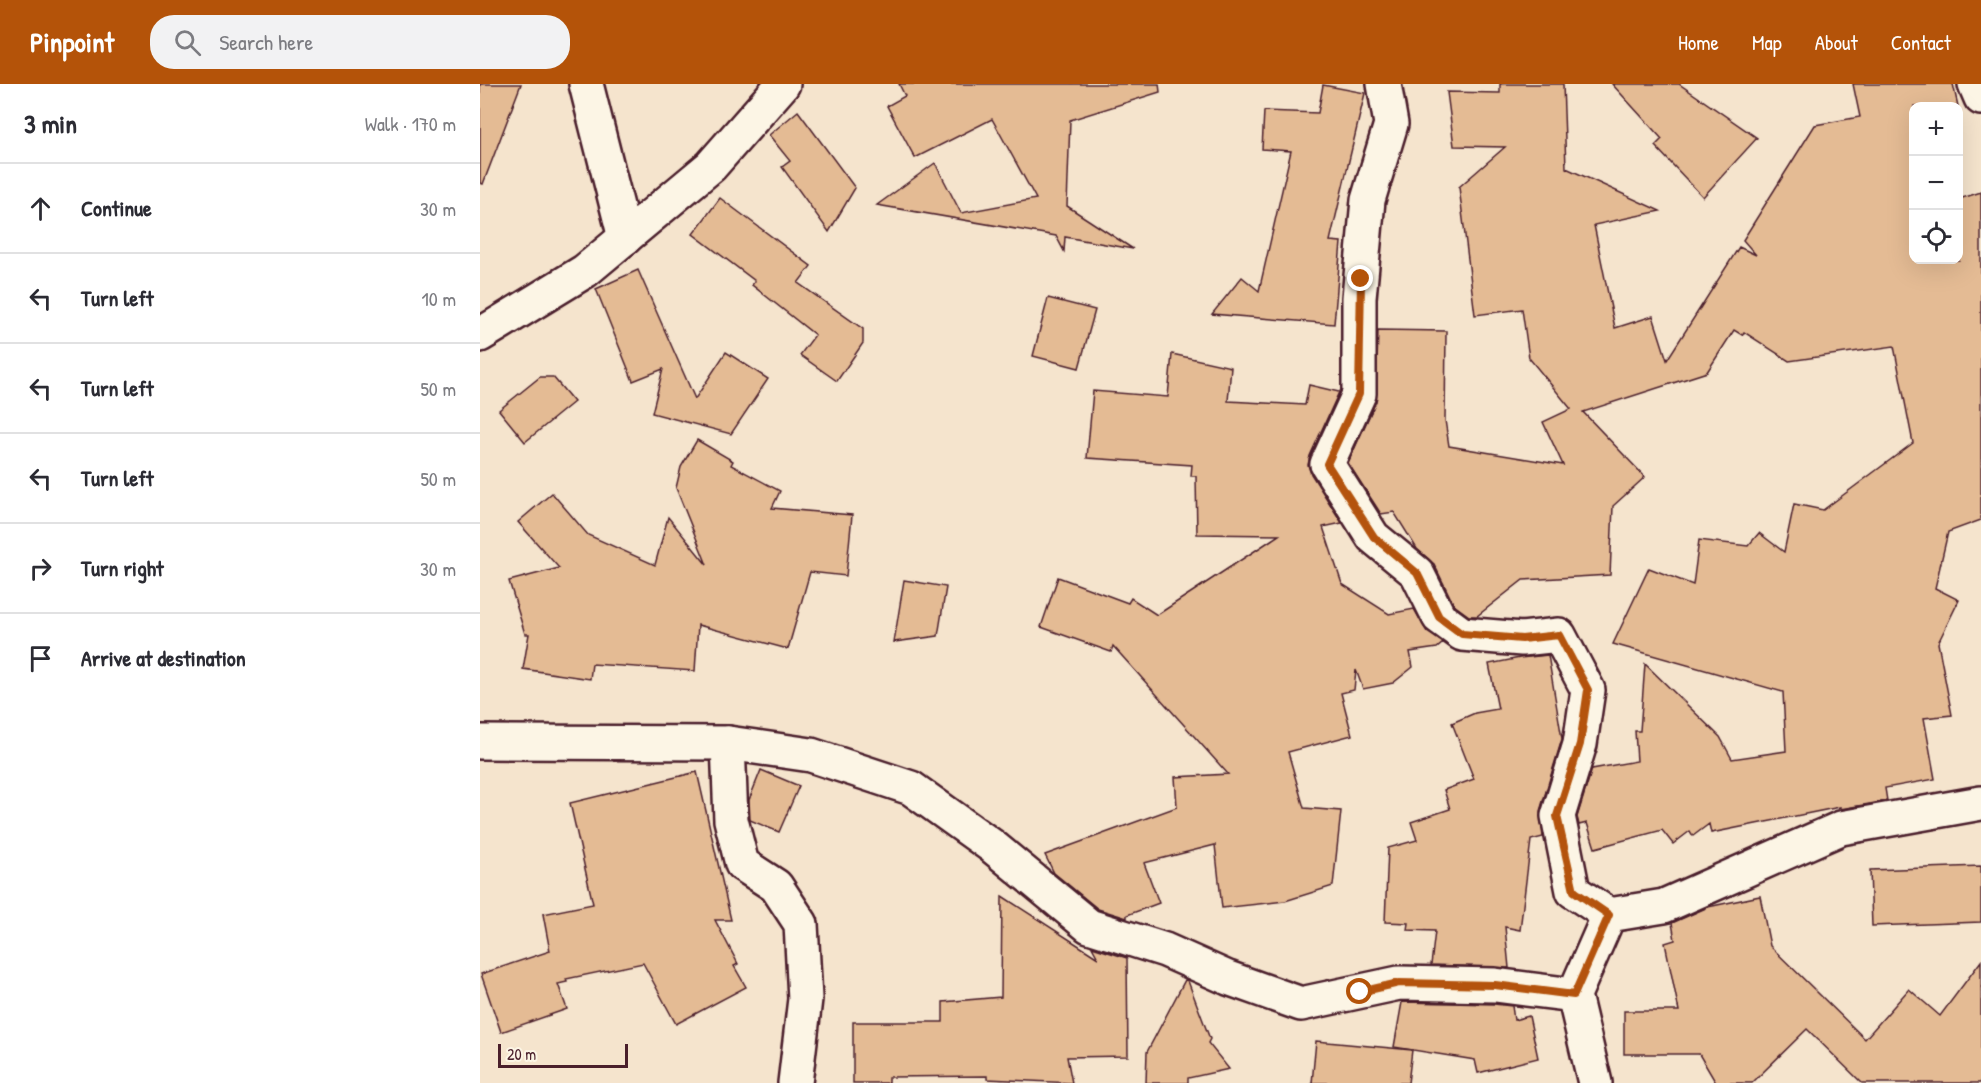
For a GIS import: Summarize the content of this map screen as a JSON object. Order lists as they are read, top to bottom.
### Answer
{
  "scale_bar": "20 m",
  "page": {
    "header": "Pinpoint",
    "search": "Search here",
    "nav": [
      "Home",
      "Map",
      "About",
      "Contact"
    ],
    "heading": ["3 min", "Walk · 170 m"],
    "map_buttons": ["+", "−"],
    "list": [
      ["Continue", "30 m"],
      ["Turn left", "10 m"],
      ["Turn left", "50 m"],
      ["Turn left", "50 m"],
      ["Turn right", "30 m"],
      "Arrive at destination"
    ],
    "scale": "20 m"
  }
}
